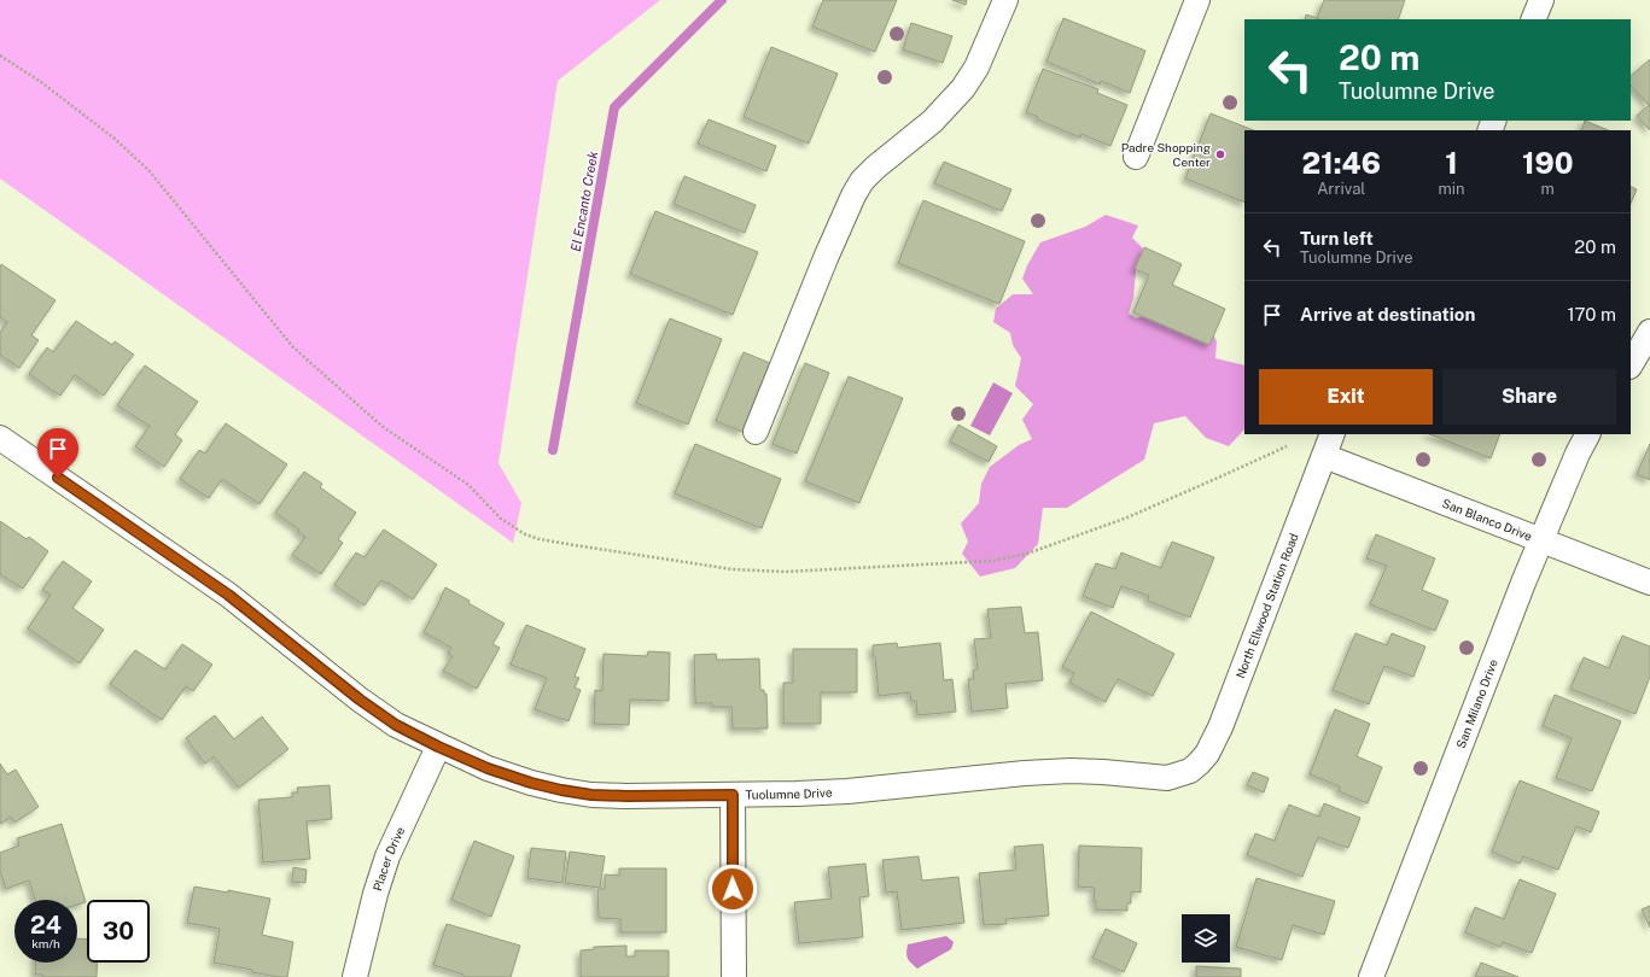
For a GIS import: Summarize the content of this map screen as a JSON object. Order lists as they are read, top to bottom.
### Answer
{
  "streets": {
    "street": [
      "San Blanco Drive",
      "North Ellwood Station Road",
      "San Milano Drive",
      "Tuolumne Drive",
      "Placer Drive"
    ]
  },
  "crossings": [
    ["San Blanco Drive", "North Ellwood Station Road"],
    ["San Blanco Drive", "San Milano Drive"],
    ["North Ellwood Station Road", "Tuolumne Drive"],
    ["Tuolumne Drive", "Placer Drive"]
  ],
  "water": ["El Encanto Creek"],
  "places": ["Padre Shopping Center"],
  "page": {
    "turn": ["20 m", "Tuolumne Drive"],
    "eta": [
      "21:46",
      "Arrival",
      "1",
      "min",
      "190",
      "m"
    ],
    "list": [
      {
        "name": "Turn left",
        "note": "Tuolumne Drive",
        "value": "20 m"
      },
      {
        "name": "Arrive at destination",
        "value": "170 m"
      }
    ],
    "buttons": ["Exit", "Share"],
    "speed": "24 km/h",
    "limit": "30"
  }
}
